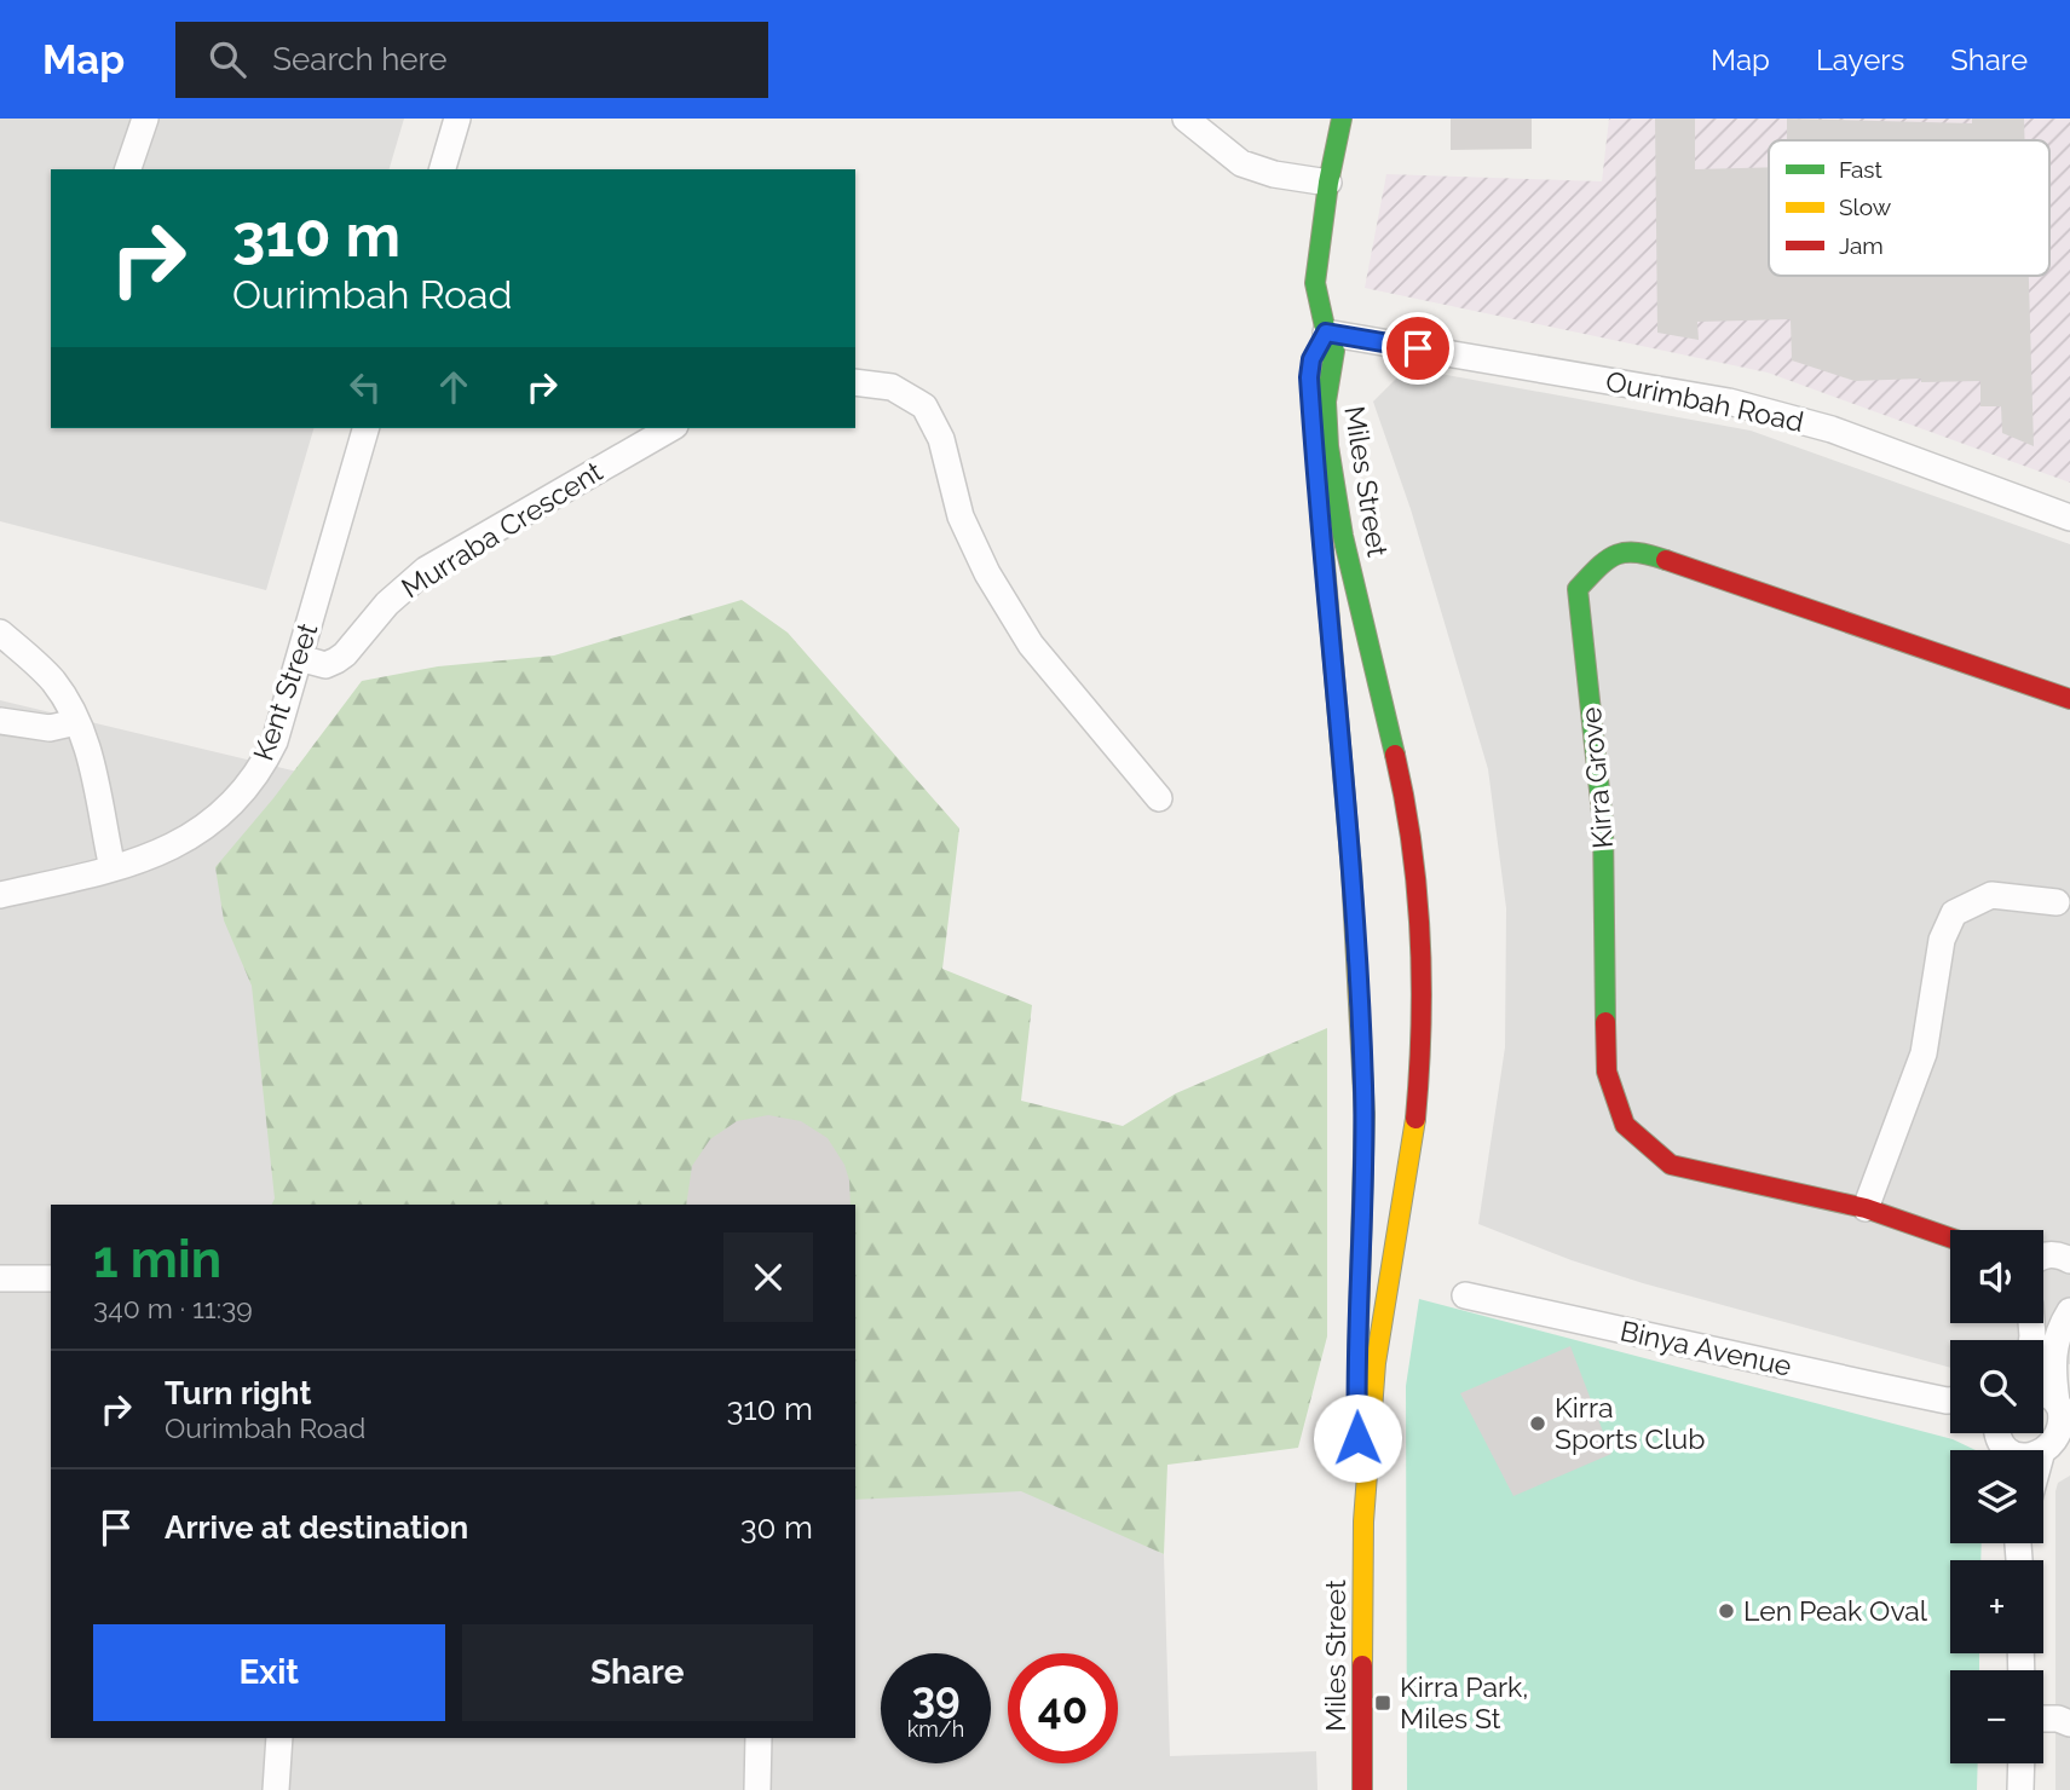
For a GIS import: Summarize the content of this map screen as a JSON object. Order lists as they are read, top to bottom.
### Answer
{
  "streets": {
    "street": [
      "Ourimbah Road",
      "Miles Street",
      "Murraba Crescent",
      "Kent Street",
      "Kirra Grove",
      "Binya Avenue"
    ]
  },
  "crossings": [
    ["Ourimbah Road", "Miles Street"],
    ["Murraba Crescent", "Kent Street"]
  ],
  "places": {
    "other": ["Kirra Sports Club", "Len Peak Oval"],
    "transit": ["Kirra Park, Miles St"]
  },
  "legend": ["Fast", "Slow", "Jam"],
  "page": {
    "header": "Map",
    "search": "Search here",
    "nav": ["Map", "Layers", "Share"],
    "turn": ["310 m", "Ourimbah Road"],
    "heading": ["1 min", "340 m · 11:39"],
    "map_buttons": ["+", "−"],
    "list": [
      {
        "name": "Turn right",
        "note": "Ourimbah Road",
        "value": "310 m"
      },
      {
        "name": "Arrive at destination",
        "value": "30 m"
      }
    ],
    "buttons": ["Exit", "Share"],
    "speed": "39 km/h",
    "limit": "40"
  }
}
